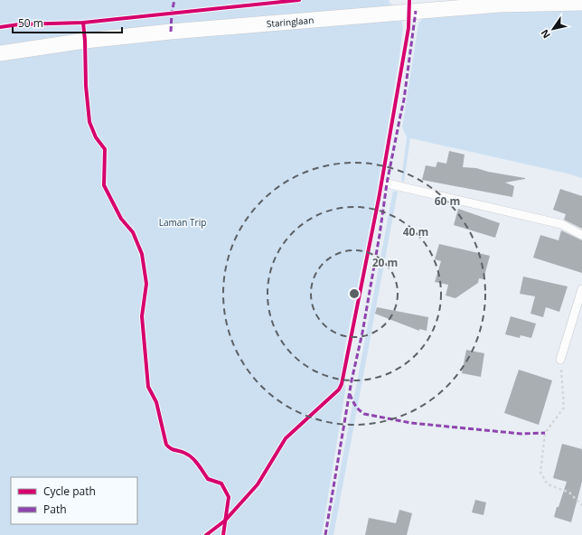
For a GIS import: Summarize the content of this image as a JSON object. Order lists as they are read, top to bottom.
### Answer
{
  "streets": {
    "street": ["Staringlaan"]
  },
  "parks": ["Laman Trip"],
  "legend": ["Cycle path", "Path"],
  "scale_bar": "50 m",
  "north": "bottom left",
  "rings": ["60 m", "40 m", "20 m"]
}
